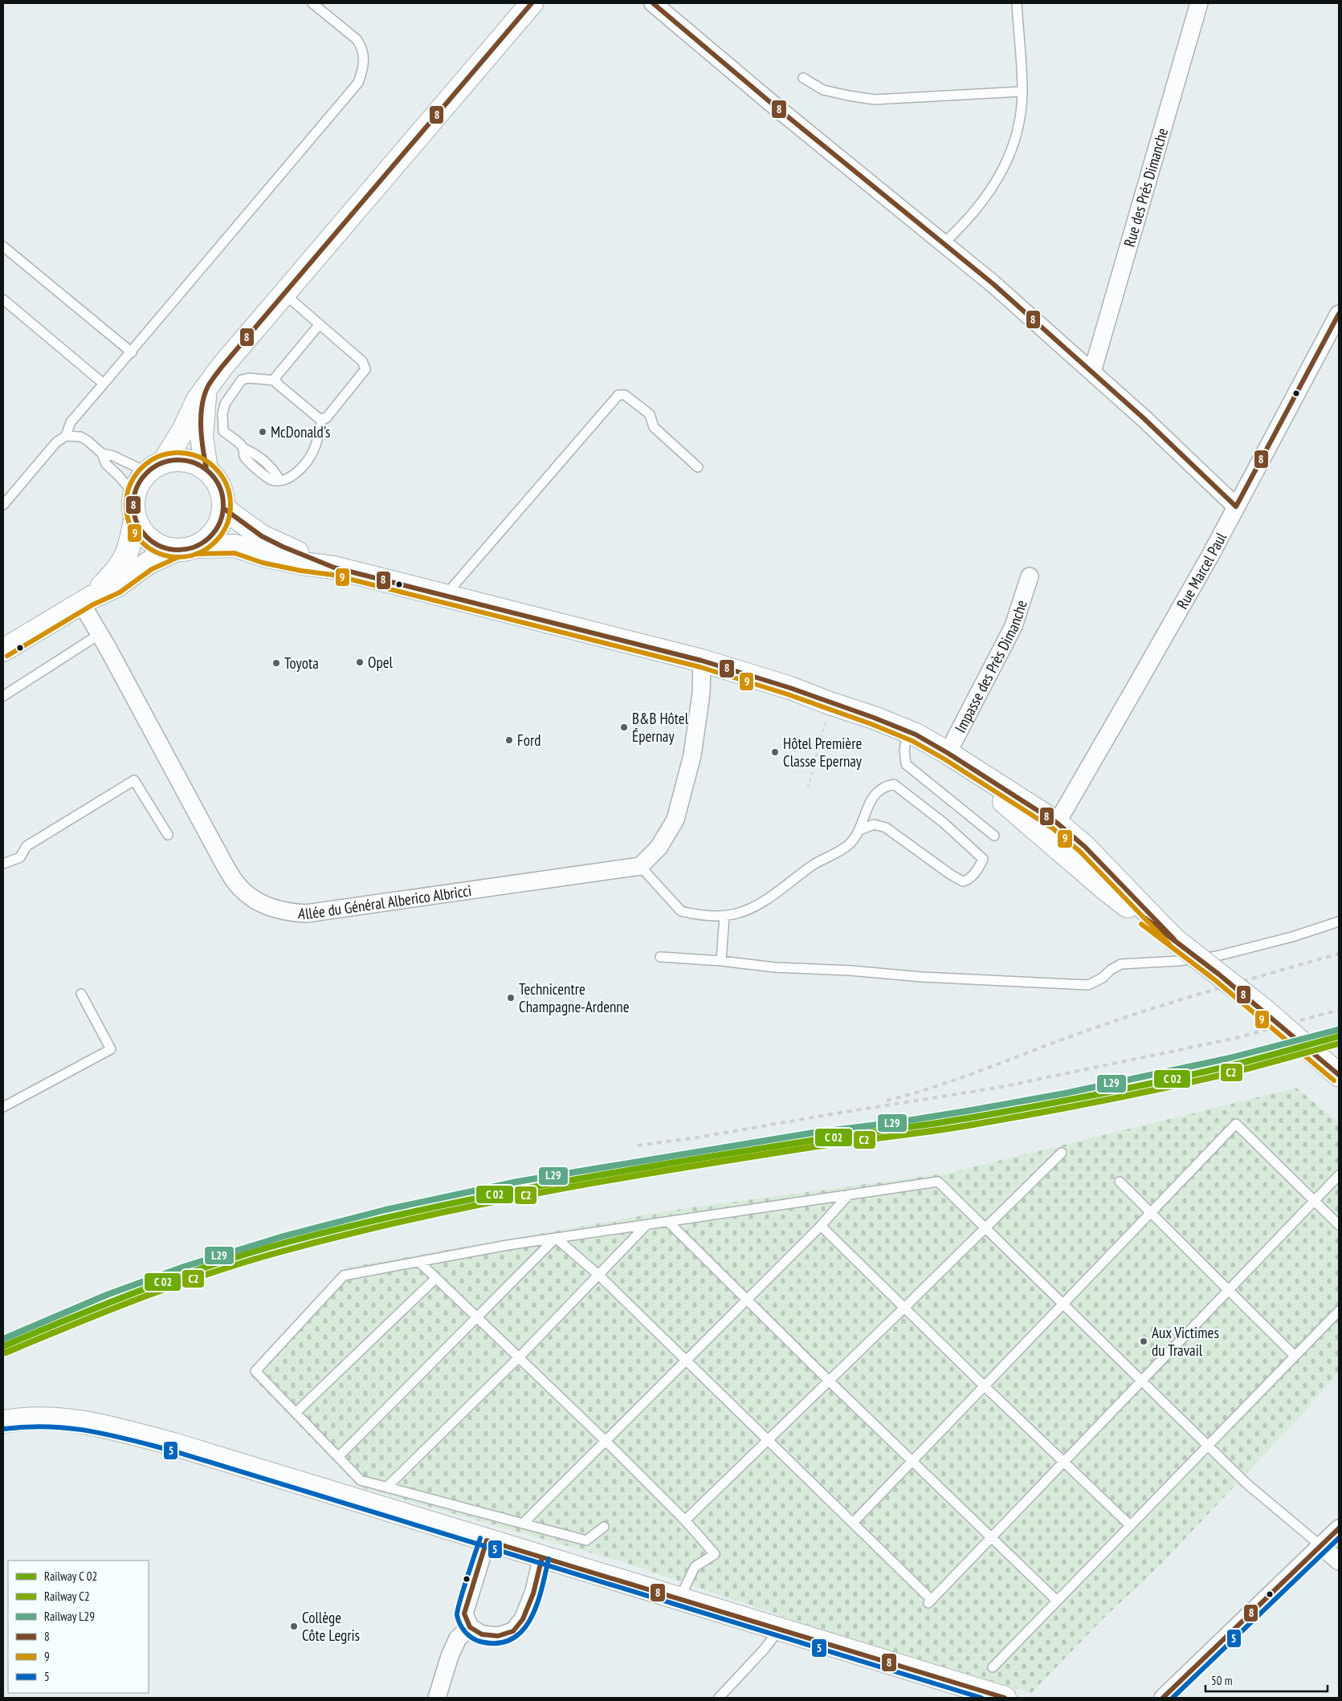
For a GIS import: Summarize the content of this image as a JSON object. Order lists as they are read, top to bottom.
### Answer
{
  "streets": {
    "street": [
      "Rue des Prés Dimanche",
      "Rue Marcel Paul",
      "Impasse des Près Dimanche",
      "Allée du Général Alberico Albricci"
    ]
  },
  "places": [
    "McDonald's",
    "Opel",
    "Toyota",
    "B&B Hôtel Épernay",
    "Ford",
    "Hôtel Première Classe Epernay",
    "Technicentre Champagne-Ardenne",
    "Aux Victimes du Travail",
    "Collège Côte Legris"
  ],
  "lines": [
    "transit line 8",
    "transit line 9",
    "rail line L29",
    "rail line C2",
    "transit line 5"
  ],
  "legend": [
    "Railway C 02",
    "Railway C2",
    "Railway L29",
    "8",
    "9",
    "5"
  ],
  "scale_bar": "50 m"
}
